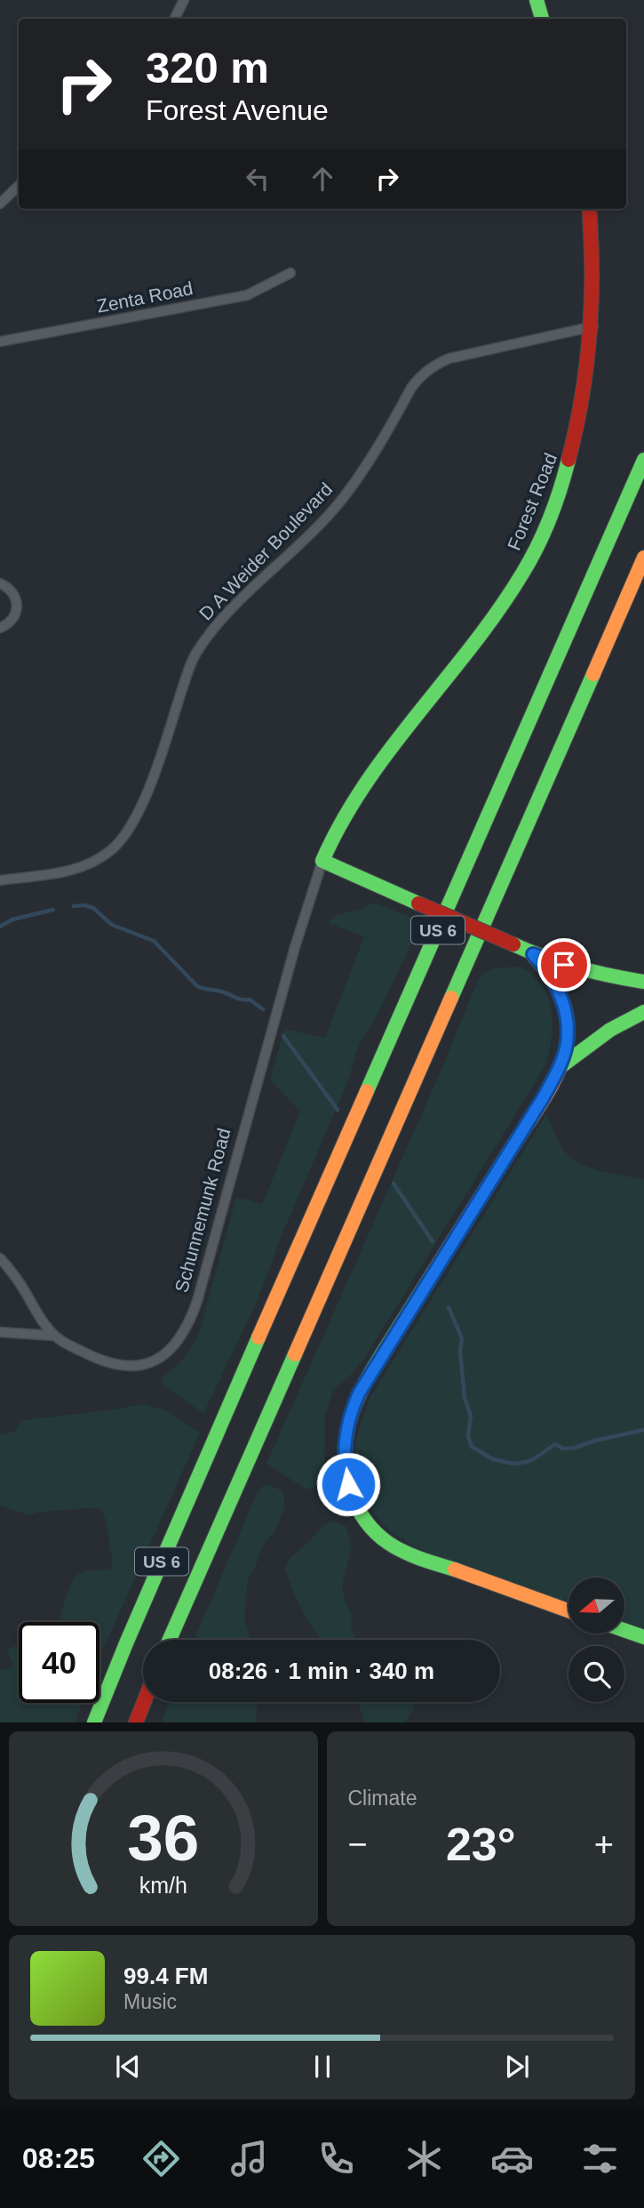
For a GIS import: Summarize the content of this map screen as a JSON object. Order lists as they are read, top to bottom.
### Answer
{
  "streets": {
    "main road": ["Forest Road", "US 6"],
    "street": ["Zenta Road", "D A Weider Boulevard", "Schunnemunk Road"]
  },
  "crossings": [
    ["Forest Road", "D A Weider Boulevard"],
    ["Forest Road", "Schunnemunk Road"]
  ],
  "north": "left",
  "page": {
    "turn": ["320 m", "Forest Avenue"],
    "limit": "40",
    "trip": "08:26 · 1 min · 340 m",
    "tile": "Climate",
    "heat": ["−", "23°", "+"],
    "song": ["99.4 FM", "Music"],
    "tabs": "08:25",
    "gauge": ["36", "km/h"]
  }
}
